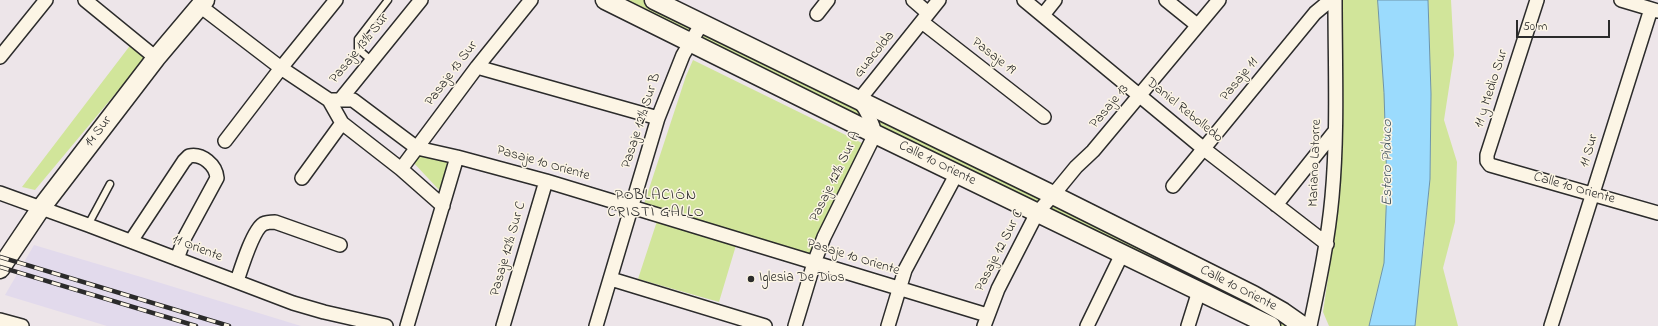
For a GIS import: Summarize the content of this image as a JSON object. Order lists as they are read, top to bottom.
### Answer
{
  "streets": {
    "main road": ["14 Sur", "Calle 10 Oriente"],
    "street": [
      "Pasaje 13½ Sur",
      "Guacolda",
      "Pasaje 19",
      "Pasaje 13 Sur",
      "Pasaje 11",
      "11 y Medio Sur",
      "Pasaje 13",
      "Daniel Rebolledo",
      "Pasaje 12½ Sur B",
      "11 Sur",
      "Mariano Latorre",
      "Pasaje 10 Oriente",
      "Pasaje 12½ Sur A",
      "11 Oriente",
      "Pasaje 12½ Sur C",
      "Pasaje 12 Sur C"
    ]
  },
  "crossings": [
    ["Pasaje 13½ Sur", "Pasaje 10 Oriente"],
    ["Guacolda", "Pasaje 19"],
    ["Guacolda", "Calle 10 Oriente"],
    ["Guacolda", "Pasaje 12½ Sur A"],
    ["Pasaje 13 Sur", "Pasaje 10 Oriente"],
    ["Pasaje 11", "Daniel Rebolledo"],
    ["Pasaje 11", "Mariano Latorre"],
    ["11 y Medio Sur", "Calle 10 Oriente"],
    ["Pasaje 13", "Daniel Rebolledo"],
    ["Pasaje 13", "Calle 10 Oriente"],
    ["Pasaje 13", "Pasaje 12 Sur C"],
    ["Daniel Rebolledo", "Mariano Latorre"],
    ["Pasaje 12½ Sur B", "Pasaje 10 Oriente"],
    ["Pasaje 12½ Sur B", "Calle 10 Oriente"],
    ["14 Sur", "Pasaje 10 Oriente"],
    ["14 Sur", "11 Oriente"],
    ["11 Sur", "Calle 10 Oriente"],
    ["Pasaje 10 Oriente", "Pasaje 12½ Sur A"],
    ["Pasaje 10 Oriente", "Pasaje 12½ Sur C"],
    ["Pasaje 10 Oriente", "Pasaje 12 Sur C"],
    ["Calle 10 Oriente", "Pasaje 12½ Sur A"],
    ["Calle 10 Oriente", "Pasaje 12 Sur C"]
  ],
  "districts": ["POBLACIÓN CRISTI GALLO"],
  "water": ["Estero Piduco"],
  "places": ["Iglesia De Dios"],
  "scale_bar": "50 m"
}
